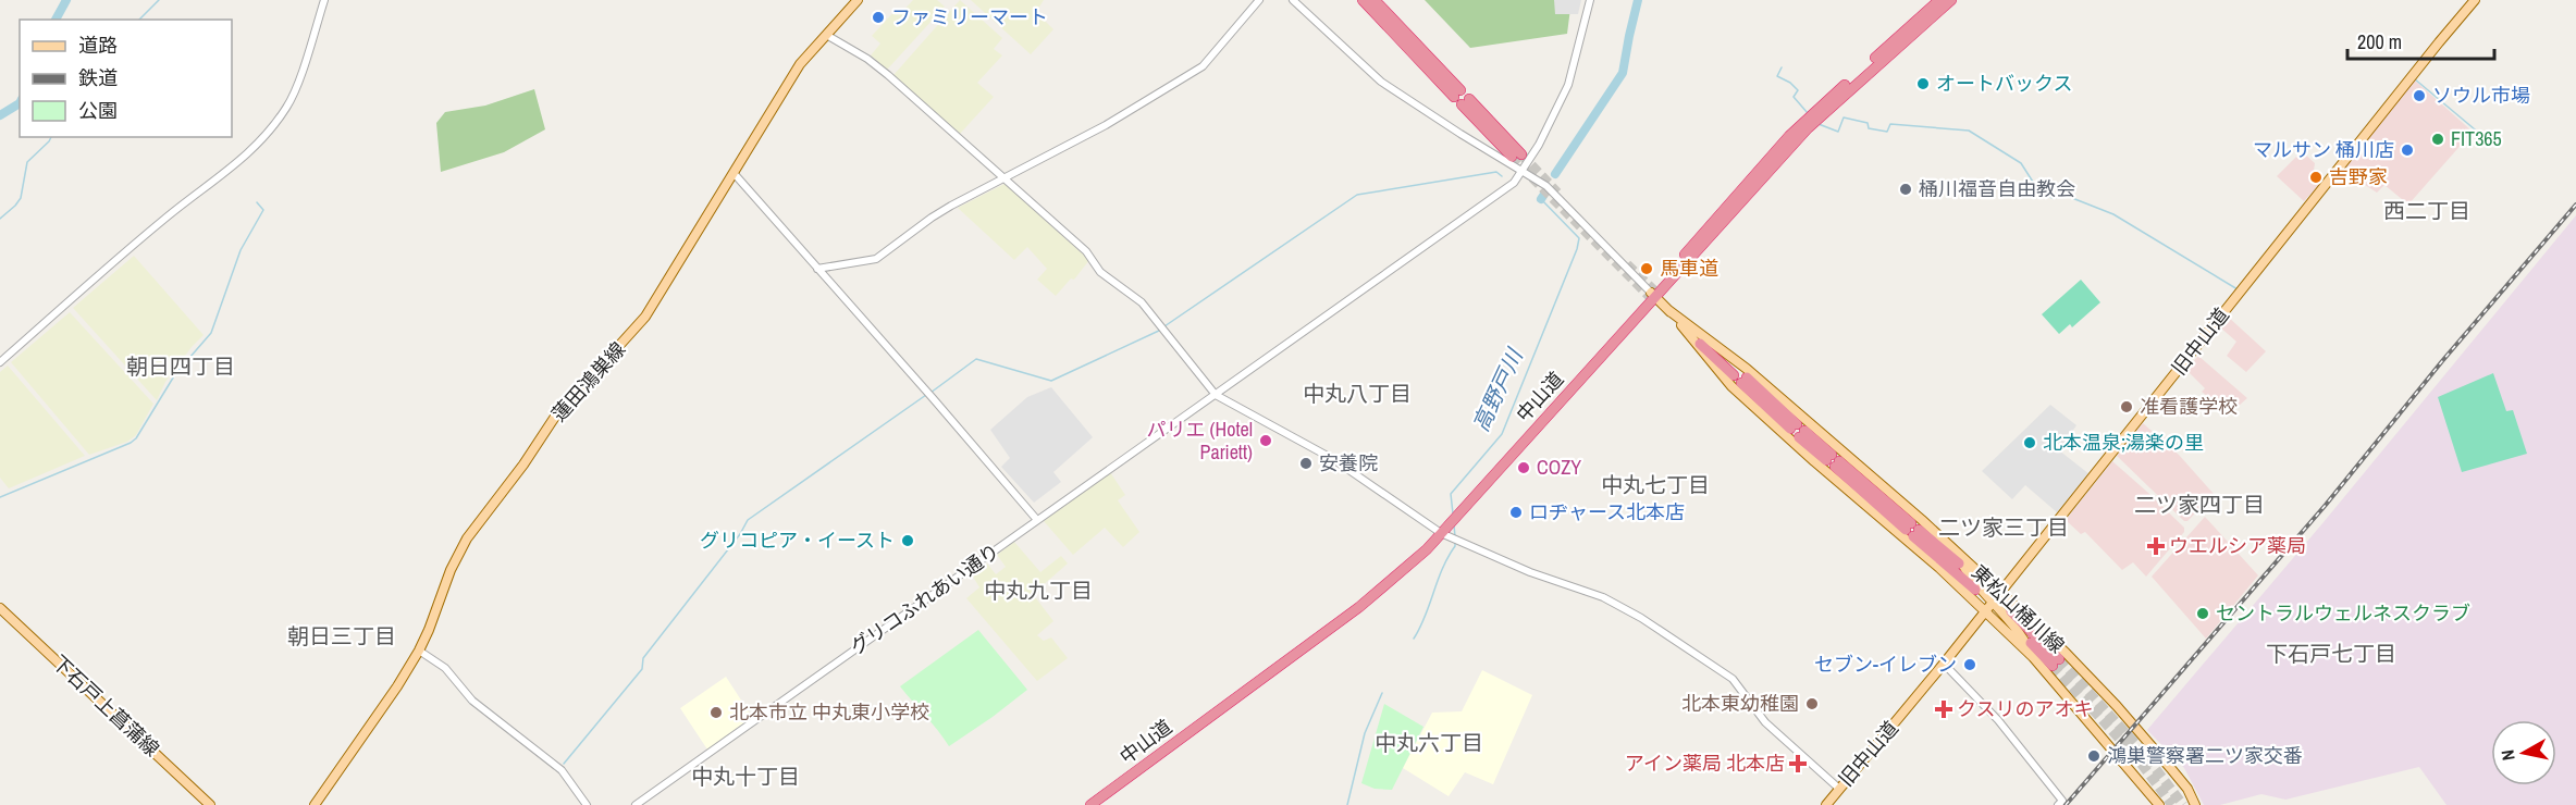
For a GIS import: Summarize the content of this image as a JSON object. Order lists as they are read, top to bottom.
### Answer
{
  "streets": {
    "highway": ["中山道"],
    "main road": [
      "旧中山道",
      "蓮田鴻巣線",
      "東松山桶川線",
      "下石戸上菖蒲線"
    ],
    "street": ["グリコふれあい通り"]
  },
  "crossings": [
    ["旧中山道", "東松山桶川線"],
    ["中山道", "東松山桶川線"]
  ],
  "districts": [
    "西二丁目",
    "朝日四丁目",
    "中丸八丁目",
    "中丸七丁目",
    "二ツ家四丁目",
    "二ツ家三丁目",
    "中丸九丁目",
    "朝日三丁目",
    "下石戸七丁目",
    "中丸六丁目",
    "中丸十丁目"
  ],
  "water": ["高野戸川"],
  "places": {
    "other": [
      "ファミリーマート",
      "オートバックス",
      "ソウル市場",
      "FIT365",
      "マルサン 桶川店",
      "吉野家",
      "桶川福音自由教会",
      "馬車道",
      "准看護学校",
      "パリエ (Hotel Pariett)",
      "北本温泉;湯楽の里",
      "安養院",
      "COZY",
      "ロヂャース北本店",
      "グリコピア・イースト",
      "セントラルウェルネスクラブ",
      "セブン-イレブン",
      "北本東幼稚園",
      "北本市立 中丸東小学校",
      "鴻巣警察署二ツ家交番"
    ],
    "health": ["ウエルシア薬局", "クスリのアオキ", "アイン薬局 北本店"]
  },
  "legend": ["道路", "鉄道", "公園"],
  "scale_bar": "200 m",
  "north": "left"
}
